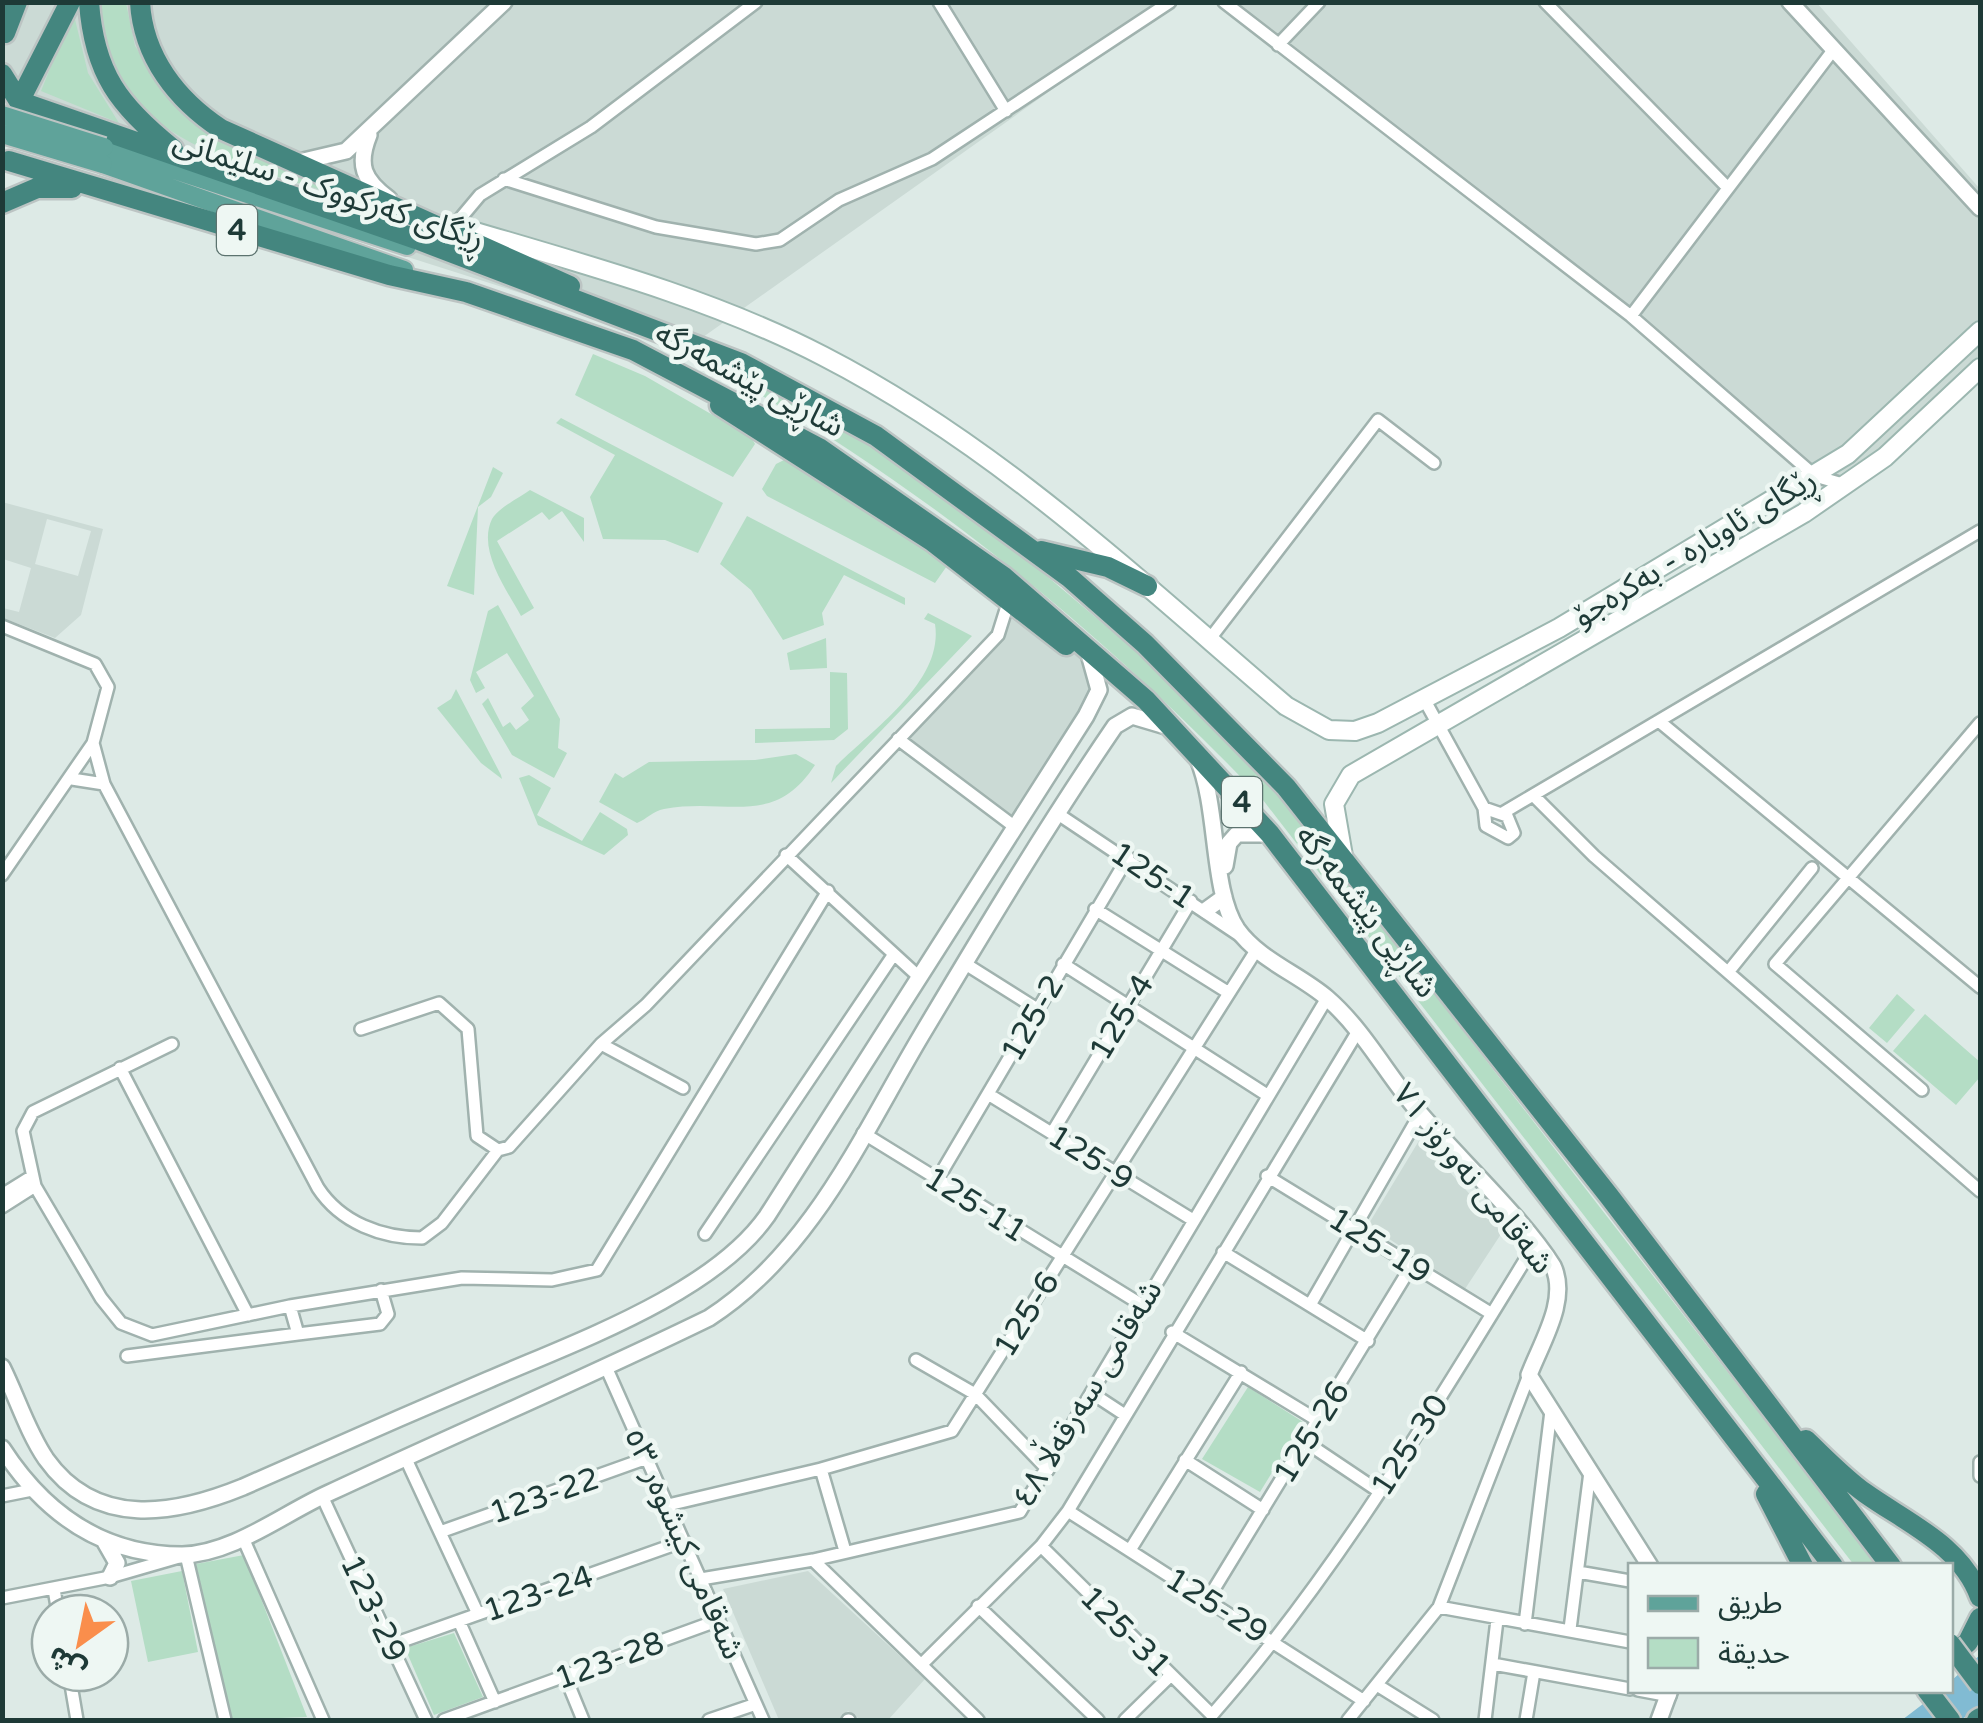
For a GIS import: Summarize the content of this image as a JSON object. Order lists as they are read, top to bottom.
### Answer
{
  "streets": {
    "highway": ["4", "شاڕێی پێشمەرگە"],
    "main road": ["ڕێگای کەرکووک - سلێمانی", "ڕێگای ئاوبارە - بەکرەجۆ"],
    "street": [
      "125-1",
      "125-4",
      "125-2",
      "125-9",
      "شەقامی نەورۆز ٧١",
      "125-11",
      "125-19",
      "125-6",
      "شەقامی سەرقەڵا ٤٨",
      "125-26",
      "125-30",
      "123-22",
      "شەقامی کیشوەر ٥٣",
      "123-24",
      "125-29",
      "123-29",
      "125-31",
      "123-28"
    ]
  },
  "crossings": [
    ["ڕێگای کەرکووک - سلێمانی", "شاڕێی پێشمەرگە"],
    ["4", "شاڕێی پێشمەرگە"],
    ["شاڕێی پێشمەرگە", "شەقامی نەورۆز ٧١"],
    ["125-1", "125-4"],
    ["125-1", "125-2"],
    ["125-1", "شەقامی نەورۆز ٧١"],
    ["125-1", "125-6"],
    ["125-4", "125-9"],
    ["125-2", "125-9"],
    ["125-2", "125-11"],
    ["125-9", "125-6"],
    ["125-9", "شەقامی سەرقەڵا ٤٨"],
    ["شەقامی نەورۆز ٧١", "125-6"],
    ["شەقامی نەورۆز ٧١", "شەقامی سەرقەڵا ٤٨"],
    ["شەقامی نەورۆز ٧١", "125-30"],
    ["125-11", "125-6"],
    ["125-11", "شەقامی سەرقەڵا ٤٨"],
    ["125-19", "125-26"],
    ["125-19", "125-30"],
    ["125-6", "شەقامی کیشوەر ٥٣"],
    ["شەقامی سەرقەڵا ٤٨", "شەقامی کیشوەر ٥٣"],
    ["125-26", "125-29"],
    ["125-30", "125-29"],
    ["125-30", "125-31"],
    ["123-22", "شەقامی کیشوەر ٥٣"],
    ["شەقامی کیشوەر ٥٣", "123-24"],
    ["شەقامی کیشوەر ٥٣", "123-28"],
    ["123-24", "123-29"]
  ],
  "legend": ["طريق", "حديقة"],
  "north": "bottom left"
}
